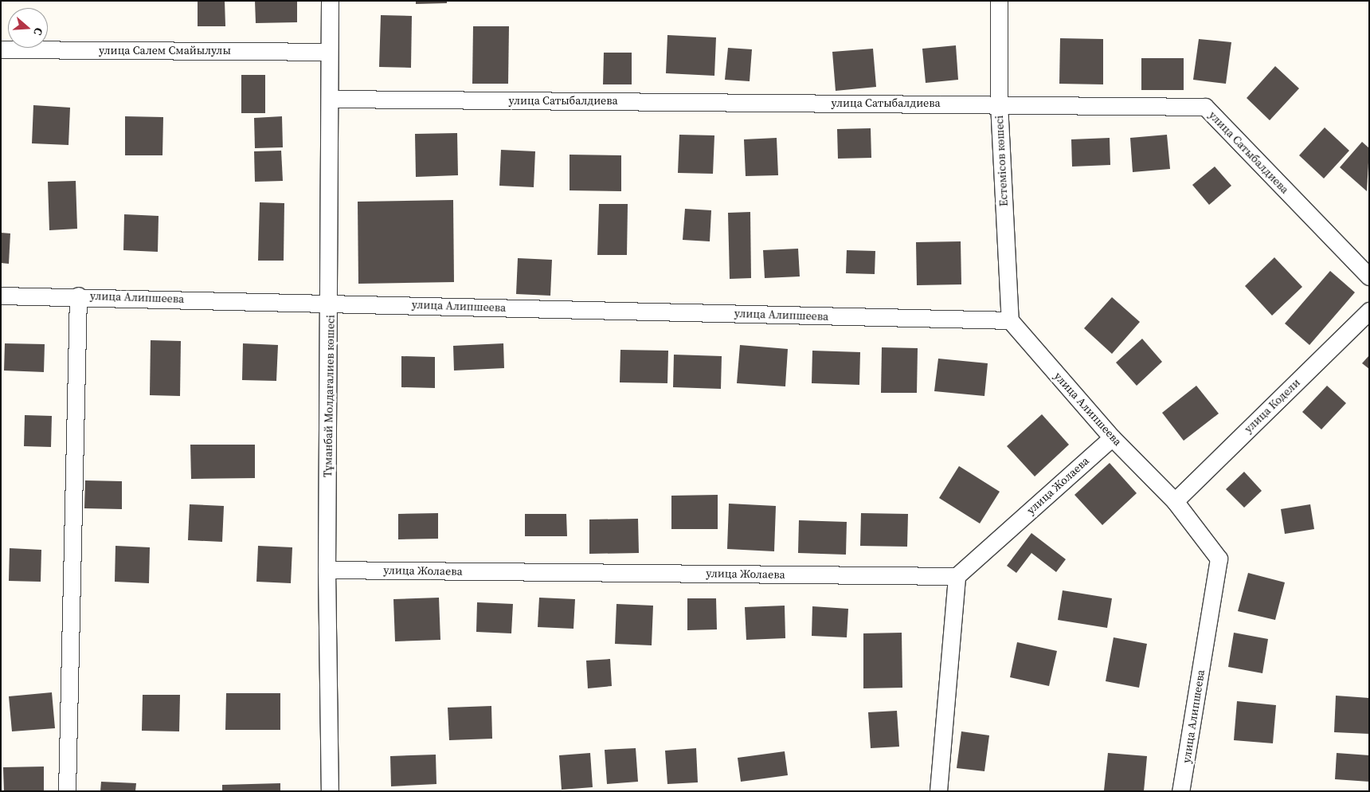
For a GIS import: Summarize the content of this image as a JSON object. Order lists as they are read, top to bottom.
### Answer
{
  "streets": {
    "street": [
      "улица Салем Смайылулы",
      "улица Сатыбалдиева",
      "Естемісов көшесі",
      "улица Алипшеева",
      "Тұманбай Молдағалиев көшесі",
      "улица Кодели",
      "улица Жолаева"
    ]
  },
  "crossings": [
    ["улица Салем Смайылулы", "Тұманбай Молдағалиев көшесі"],
    ["улица Сатыбалдиева", "Естемісов көшесі"],
    ["улица Сатыбалдиева", "Тұманбай Молдағалиев көшесі"],
    ["Естемісов көшесі", "улица Алипшеева"],
    ["улица Алипшеева", "Тұманбай Молдағалиев көшесі"],
    ["улица Алипшеева", "улица Кодели"],
    ["улица Алипшеева", "улица Жолаева"],
    ["Тұманбай Молдағалиев көшесі", "улица Жолаева"]
  ],
  "north": "right"
}
